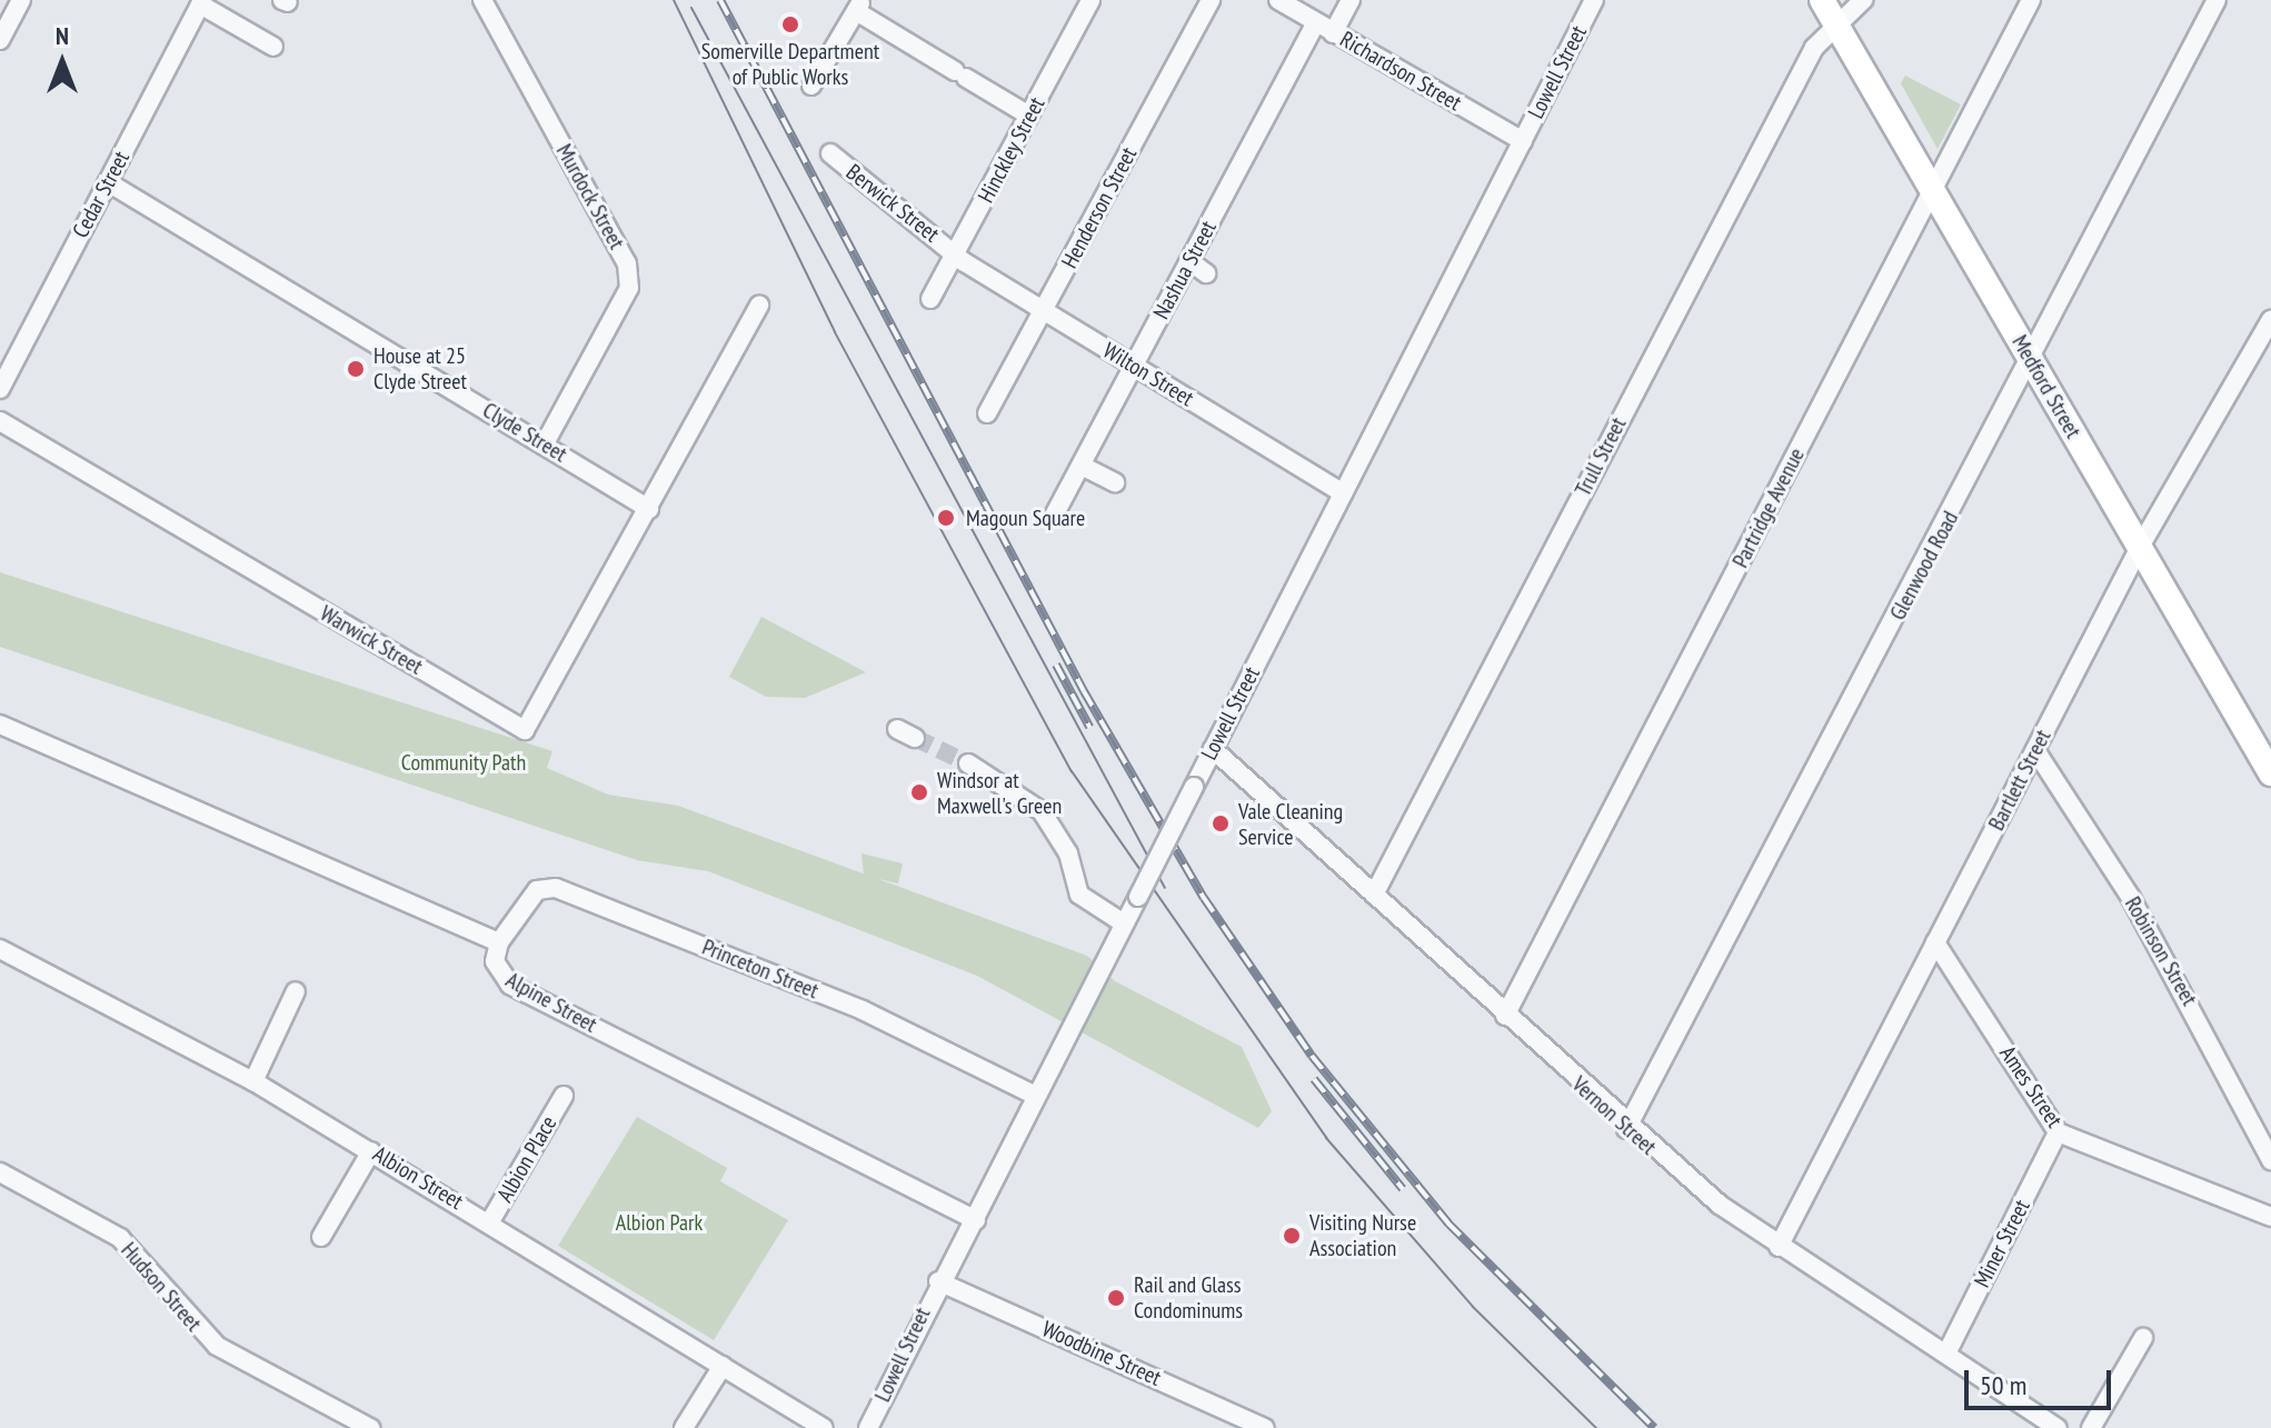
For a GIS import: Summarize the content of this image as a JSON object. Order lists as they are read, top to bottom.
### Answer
{
  "streets": {
    "main road": ["Medford Street"],
    "street": [
      "Richardson Street",
      "Lowell Street",
      "Hinckley Street",
      "Cedar Street",
      "Murdock Street",
      "Berwick Street",
      "Henderson Street",
      "Nashua Street",
      "Wilton Street",
      "Clyde Street",
      "Trull Street",
      "Partridge Avenue",
      "Glenwood Road",
      "Warwick Street",
      "Bartlett Street",
      "Robinson Street",
      "Princeton Street",
      "Alpine Street",
      "Ames Street",
      "Vernon Street",
      "Albion Place",
      "Albion Street",
      "Miner Street",
      "Hudson Street",
      "Woodbine Street"
    ]
  },
  "crossings": [
    ["Richardson Street", "Lowell Street"],
    ["Richardson Street", "Nashua Street"],
    ["Lowell Street", "Wilton Street"],
    ["Lowell Street", "Princeton Street"],
    ["Lowell Street", "Alpine Street"],
    ["Lowell Street", "Vernon Street"],
    ["Lowell Street", "Woodbine Street"],
    ["Hinckley Street", "Berwick Street"],
    ["Hinckley Street", "Wilton Street"],
    ["Cedar Street", "Clyde Street"],
    ["Murdock Street", "Clyde Street"],
    ["Berwick Street", "Wilton Street"],
    ["Henderson Street", "Wilton Street"],
    ["Nashua Street", "Wilton Street"],
    ["Medford Street", "Trull Street"],
    ["Medford Street", "Partridge Avenue"],
    ["Medford Street", "Glenwood Road"],
    ["Medford Street", "Bartlett Street"],
    ["Clyde Street", "Warwick Street"],
    ["Trull Street", "Vernon Street"],
    ["Partridge Avenue", "Vernon Street"],
    ["Glenwood Road", "Vernon Street"],
    ["Bartlett Street", "Robinson Street"],
    ["Bartlett Street", "Ames Street"],
    ["Bartlett Street", "Vernon Street"],
    ["Princeton Street", "Alpine Street"],
    ["Ames Street", "Miner Street"],
    ["Vernon Street", "Miner Street"],
    ["Albion Place", "Albion Street"]
  ],
  "parks": ["Community Path", "Albion Park"],
  "places": [
    "Somerville Department of Public Works",
    "House at 25 Clyde Street",
    "Magoun Square",
    "Windsor at Maxwell's Green",
    "Vale Cleaning Service",
    "Visiting Nurse Association",
    "Rail and Glass Condominums"
  ],
  "scale_bar": "50 m",
  "north": "top"
}
